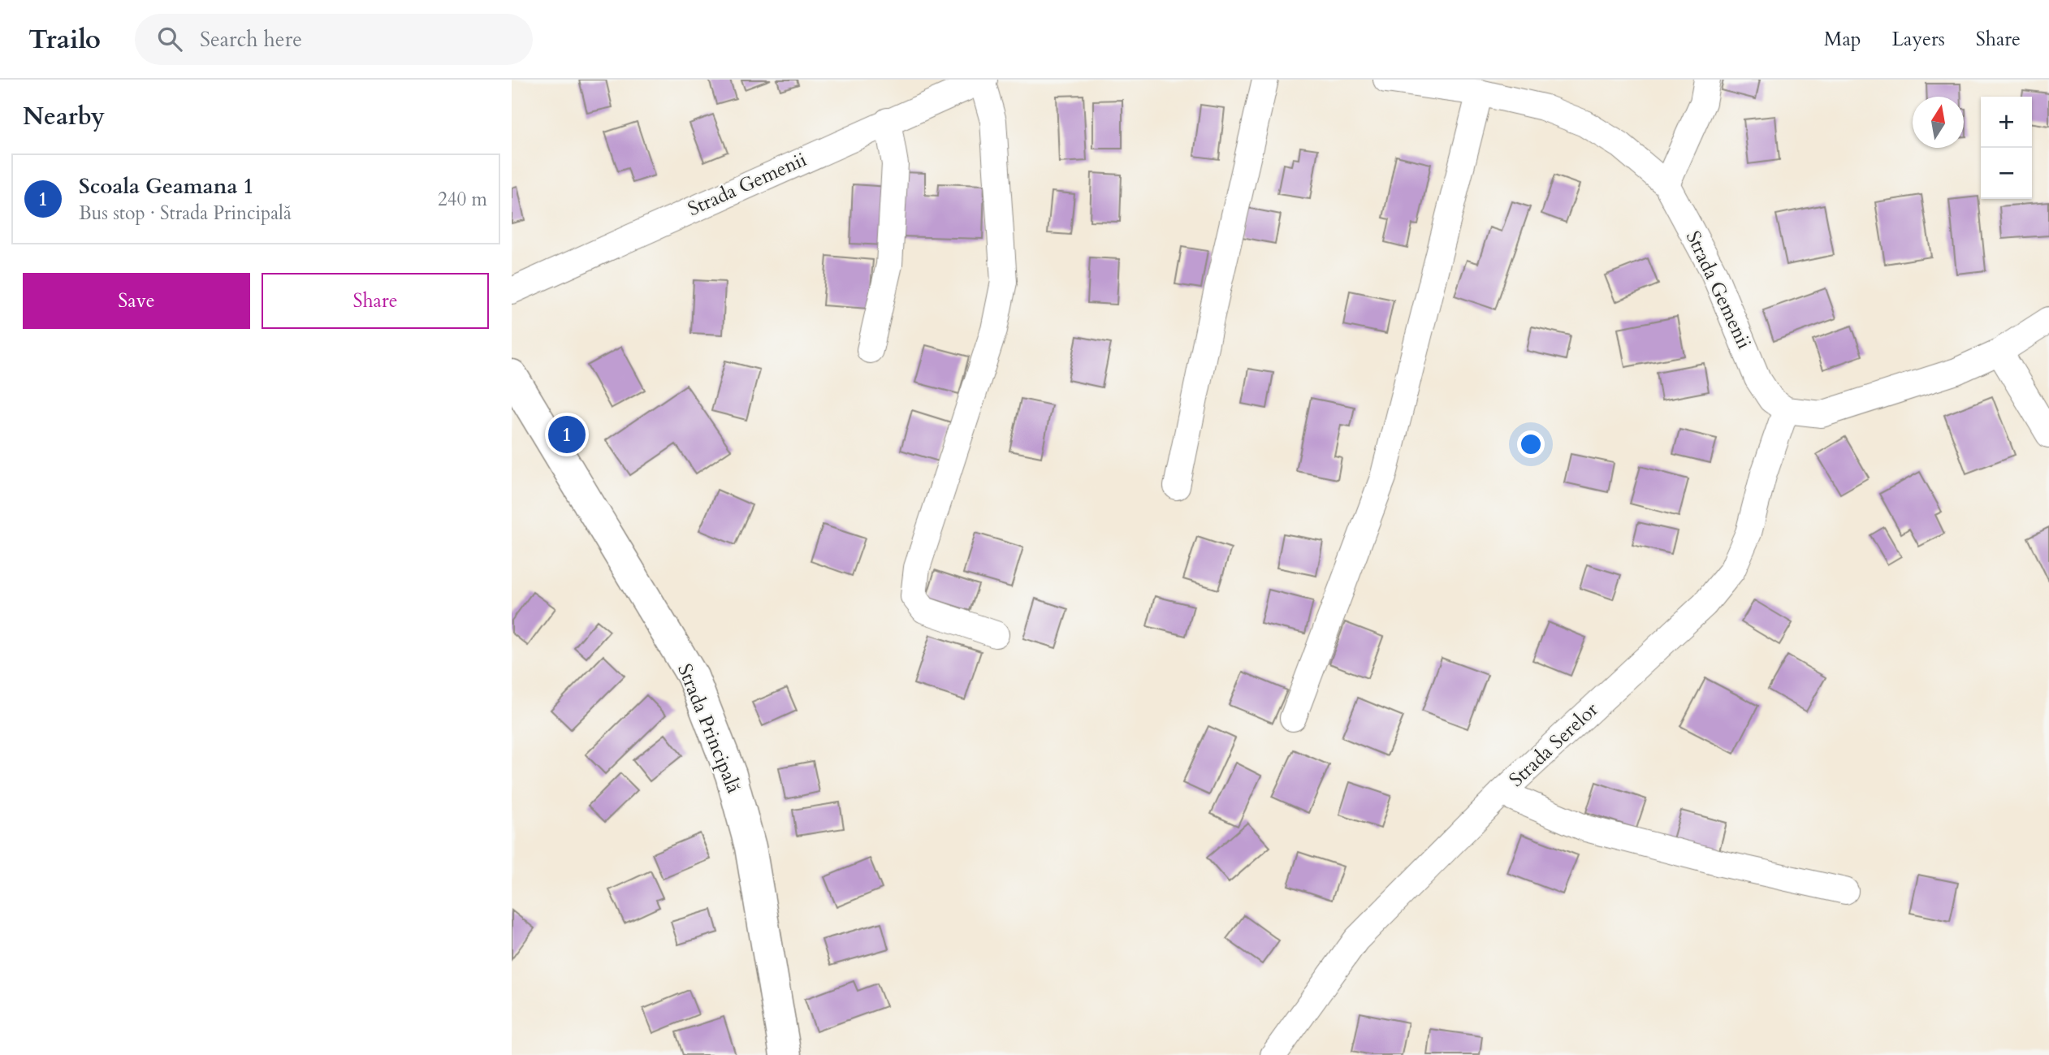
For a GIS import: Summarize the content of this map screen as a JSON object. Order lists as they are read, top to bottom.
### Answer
{
  "streets": {
    "main road": ["Strada Principală"],
    "street": ["Strada Gemenii", "Strada Serelor"]
  },
  "crossings": [
    ["Strada Gemenii", "Strada Serelor"]
  ],
  "north": "top",
  "page": {
    "header": "Trailo",
    "search": "Search here",
    "nav": ["Map", "Layers", "Share"],
    "heading": "Nearby",
    "map_buttons": ["+", "−"],
    "list": [
      {
        "mark": "1",
        "name": "Scoala Geamana 1",
        "note": "Bus stop · Strada Principală",
        "value": "240 m"
      }
    ],
    "buttons": ["Save", "Share"],
    "pins": "1"
  }
}
